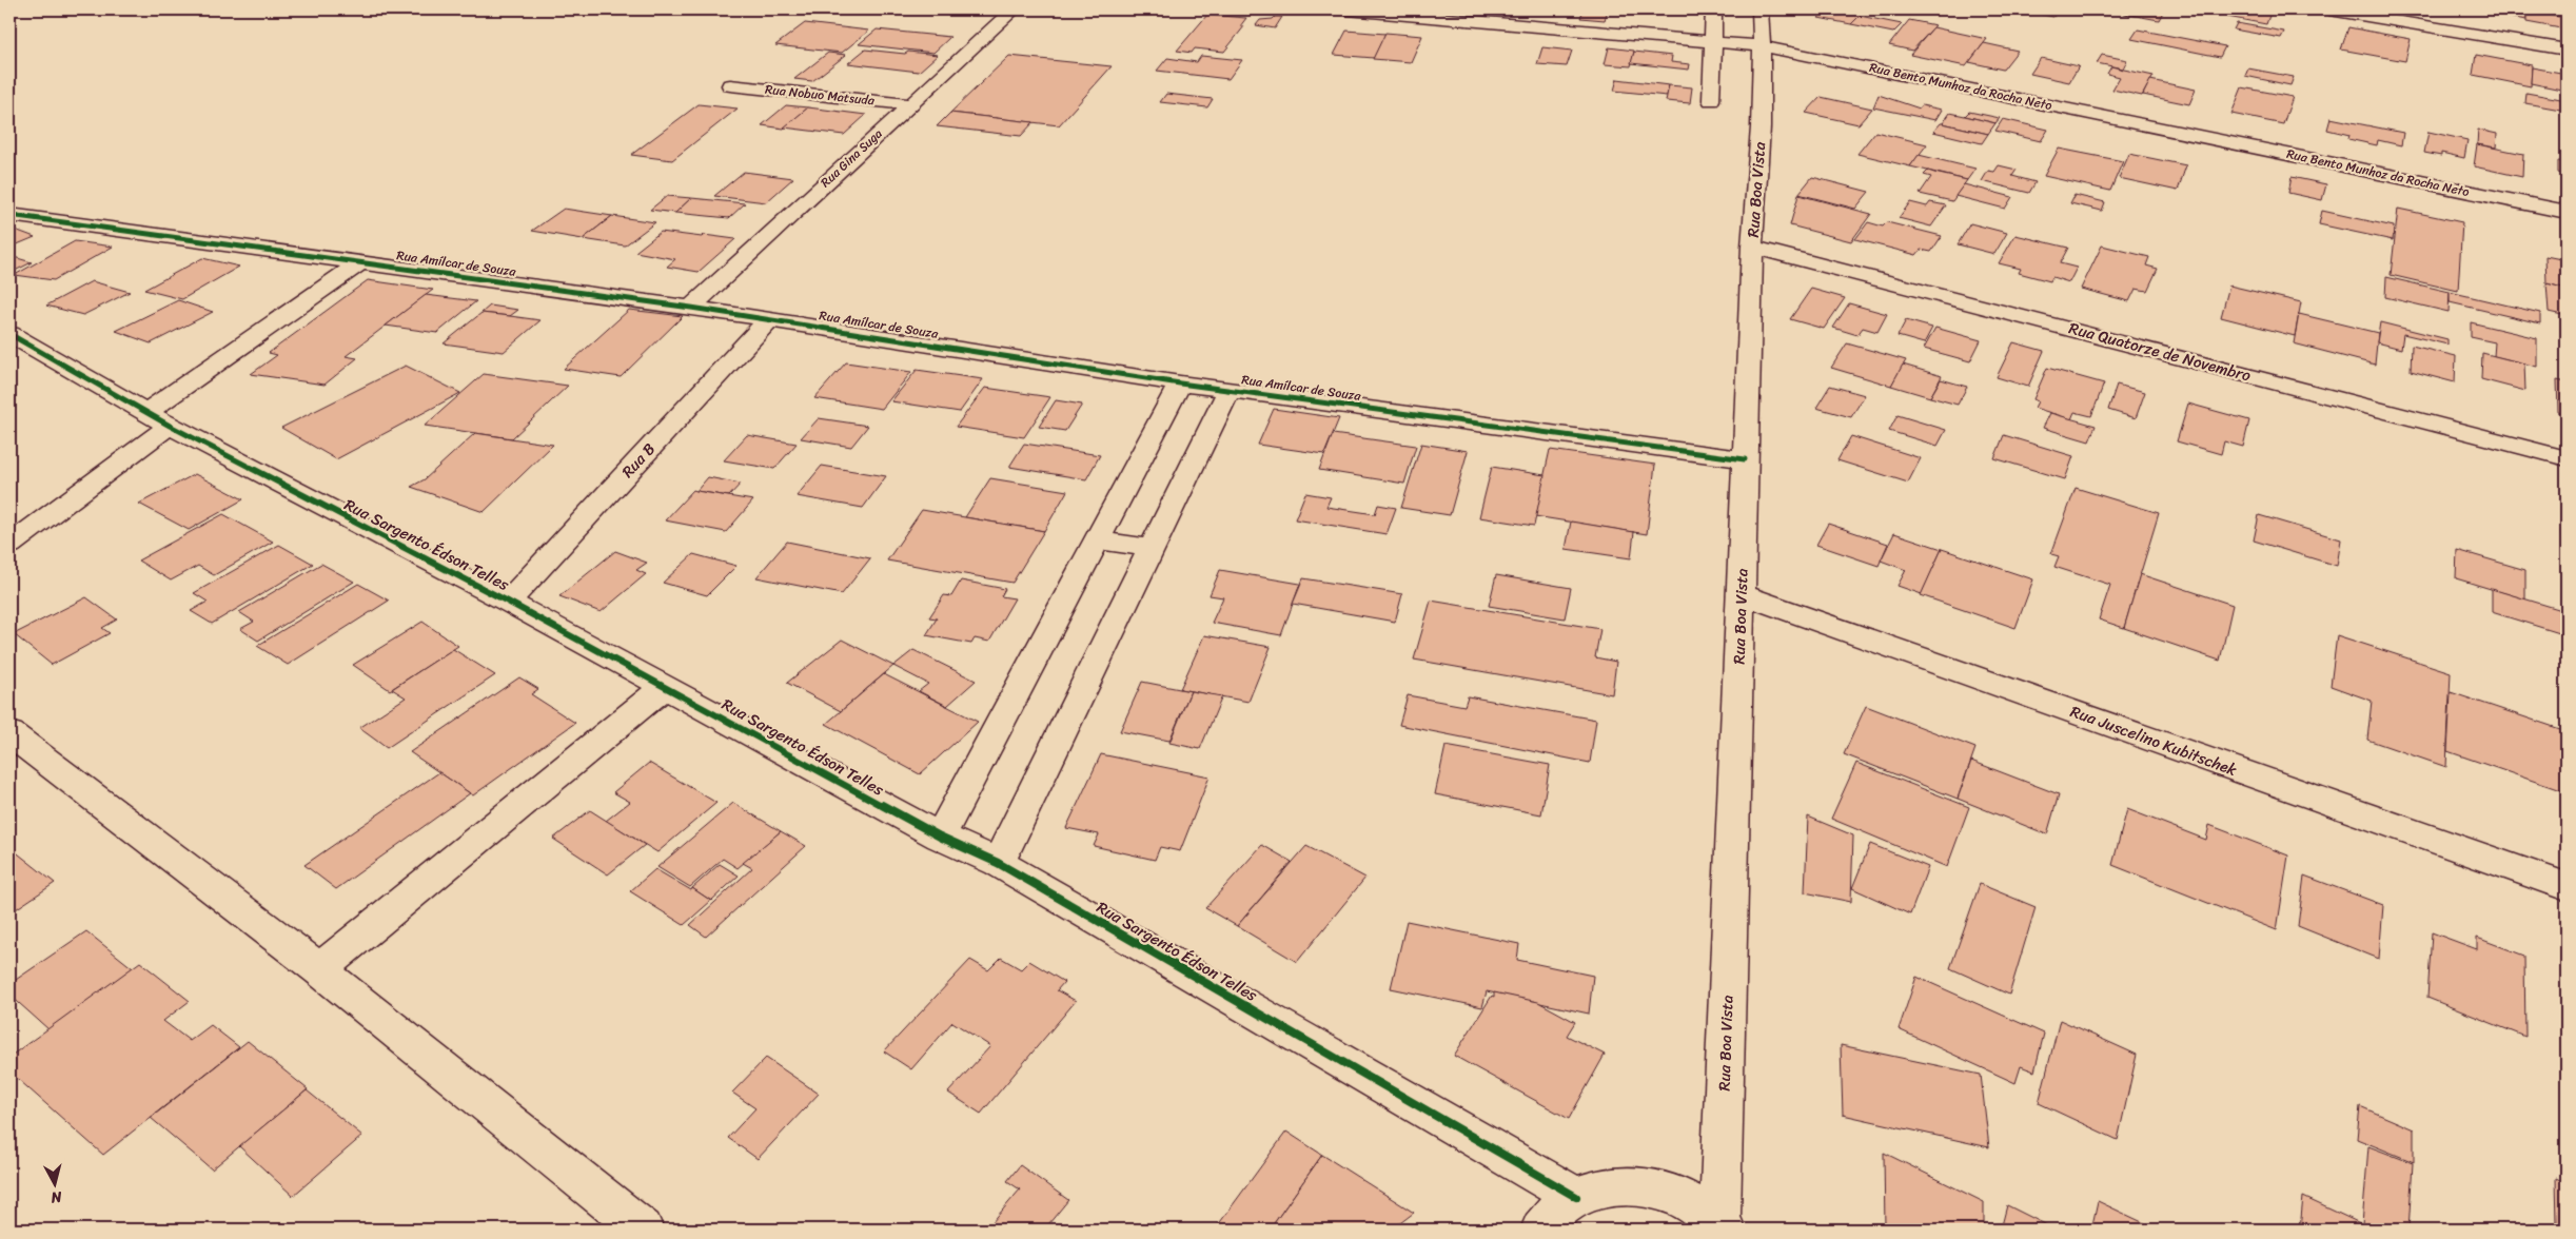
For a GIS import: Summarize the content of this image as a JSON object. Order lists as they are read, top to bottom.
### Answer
{
  "streets": {
    "street": [
      "Rua Bento Munhoz da Rocha Neto",
      "Rua Nobuo Matsuda",
      "Rua Gina Suga",
      "Rua Boa Vista",
      "Rua Amílcar de Souza",
      "Rua Quatorze de Novembro",
      "Rua B",
      "Rua Sargento Édson Telles",
      "Rua Juscelino Kubitschek"
    ]
  },
  "crossings": [
    ["Rua Bento Munhoz da Rocha Neto", "Rua Boa Vista"],
    ["Rua Nobuo Matsuda", "Rua Gina Suga"],
    ["Rua Gina Suga", "Rua Amílcar de Souza"],
    ["Rua Boa Vista", "Rua Amílcar de Souza"],
    ["Rua Boa Vista", "Rua Quatorze de Novembro"],
    ["Rua Boa Vista", "Rua Juscelino Kubitschek"],
    ["Rua Amílcar de Souza", "Rua B"],
    ["Rua B", "Rua Sargento Édson Telles"]
  ],
  "north": "bottom"
}
